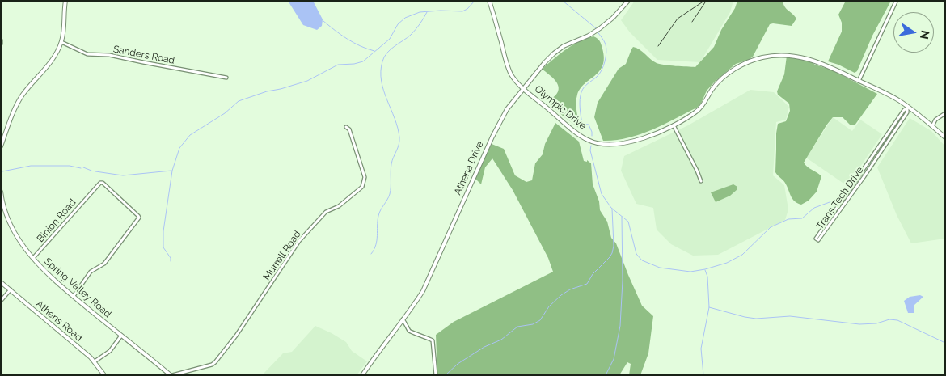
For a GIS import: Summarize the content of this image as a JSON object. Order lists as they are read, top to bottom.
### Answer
{
  "streets": {
    "street": [
      "Sanders Road",
      "Olympic Drive",
      "Athena Drive",
      "Trans Tech Drive",
      "Binion Road",
      "Murrell Road",
      "Spring Valley Road",
      "Athens Road"
    ]
  },
  "crossings": [
    ["Olympic Drive", "Athena Drive"],
    ["Olympic Drive", "Trans Tech Drive"],
    ["Binion Road", "Spring Valley Road"],
    ["Murrell Road", "Spring Valley Road"]
  ],
  "north": "right"
}
